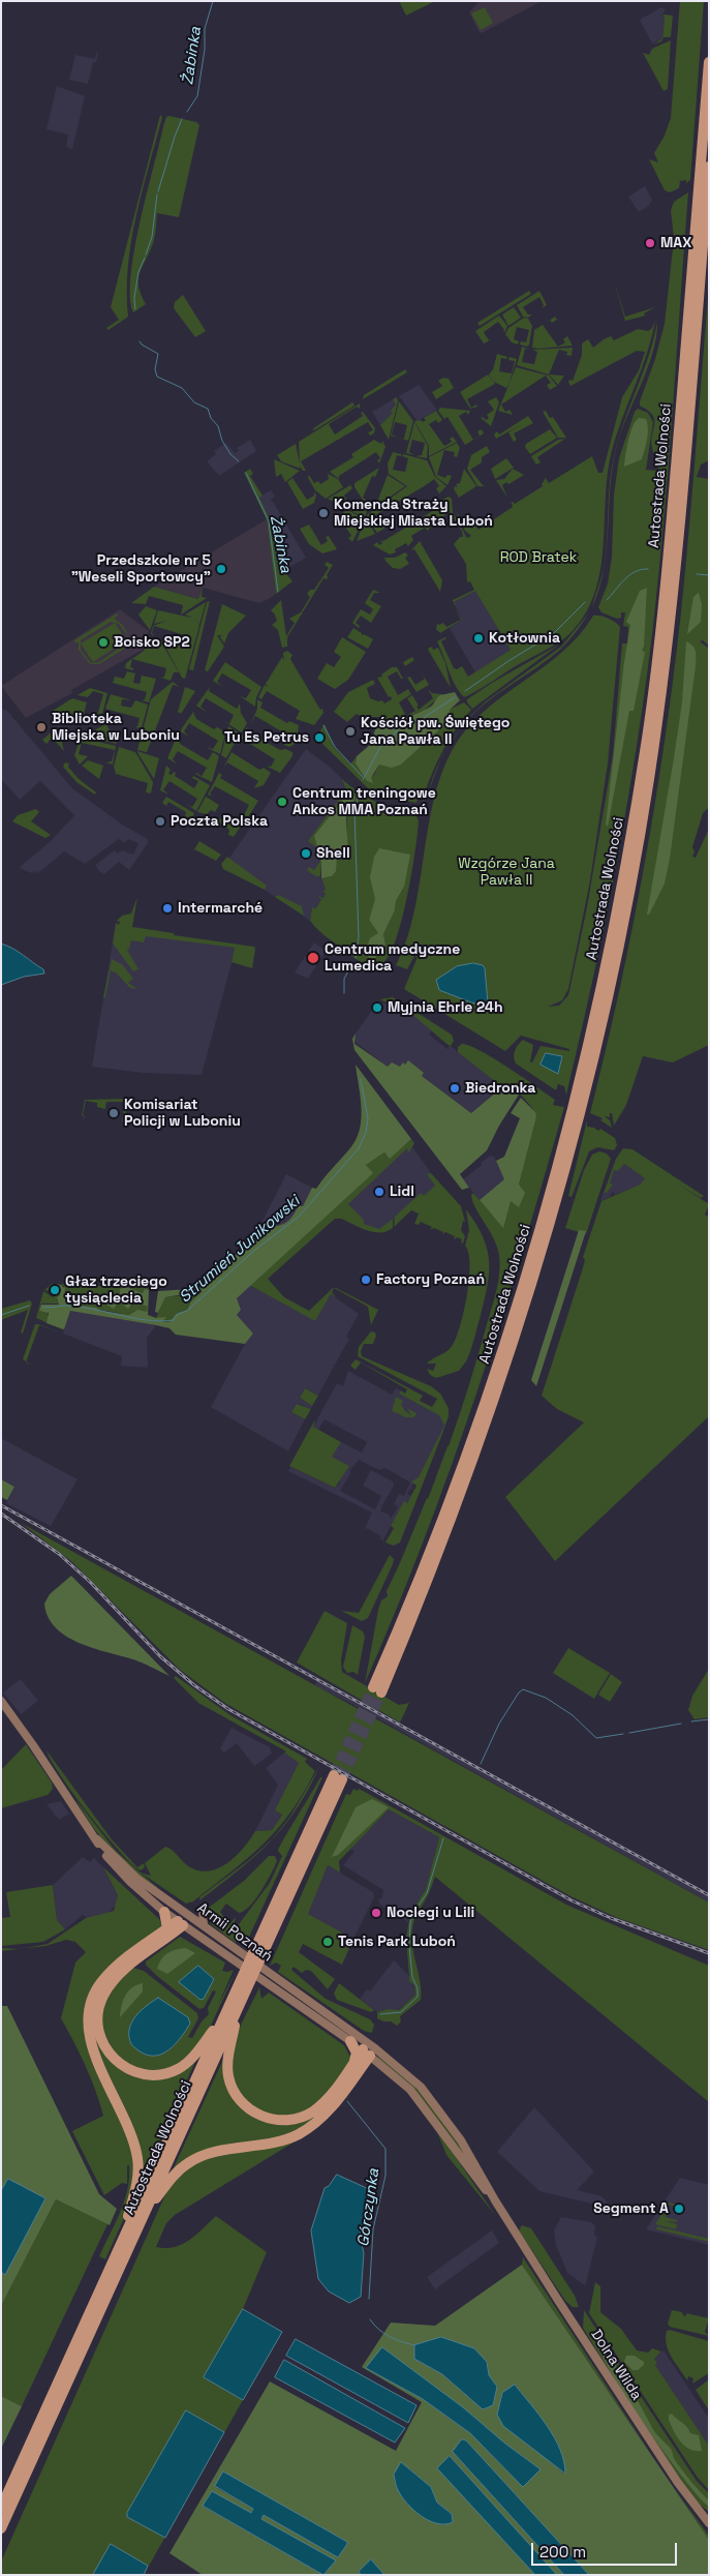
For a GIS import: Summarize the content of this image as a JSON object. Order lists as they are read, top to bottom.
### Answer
{
  "streets": {
    "highway": ["Autostrada Wolności"],
    "main road": ["Armii Poznań", "Dolna Wilda"]
  },
  "crossings": [
    ["Armii Poznań", "Dolna Wilda"]
  ],
  "water": ["Żabinka", "Strumień Junikowski", "Górczynka"],
  "parks": ["ROD Bratek", "Wzgórze Jana Pawła II"],
  "places": [
    "MAX",
    "Komenda Straży Miejskiej Miasta Luboń",
    "Przedszkole nr 5 \"Weseli Sportowcy\"",
    "Kotłownia",
    "Boisko SP2",
    "Biblioteka Miejska w Luboniu",
    "Kościół pw. Świętego Jana Pawła II",
    "Tu Es Petrus",
    "Centrum treningowe Ankos MMA Poznań",
    "Poczta Polska",
    "Shell",
    "Intermarché",
    "Centrum medyczne Lumedica",
    "Myjnia Ehrle 24h",
    "Biedronka",
    "Komisariat Policji w Luboniu",
    "Lidl",
    "Factory Poznań",
    "Głaz trzeciego tysiąclecia",
    "Noclegi u Lili",
    "Tenis Park Luboń",
    "Segment A"
  ],
  "scale_bar": "200 m"
}
